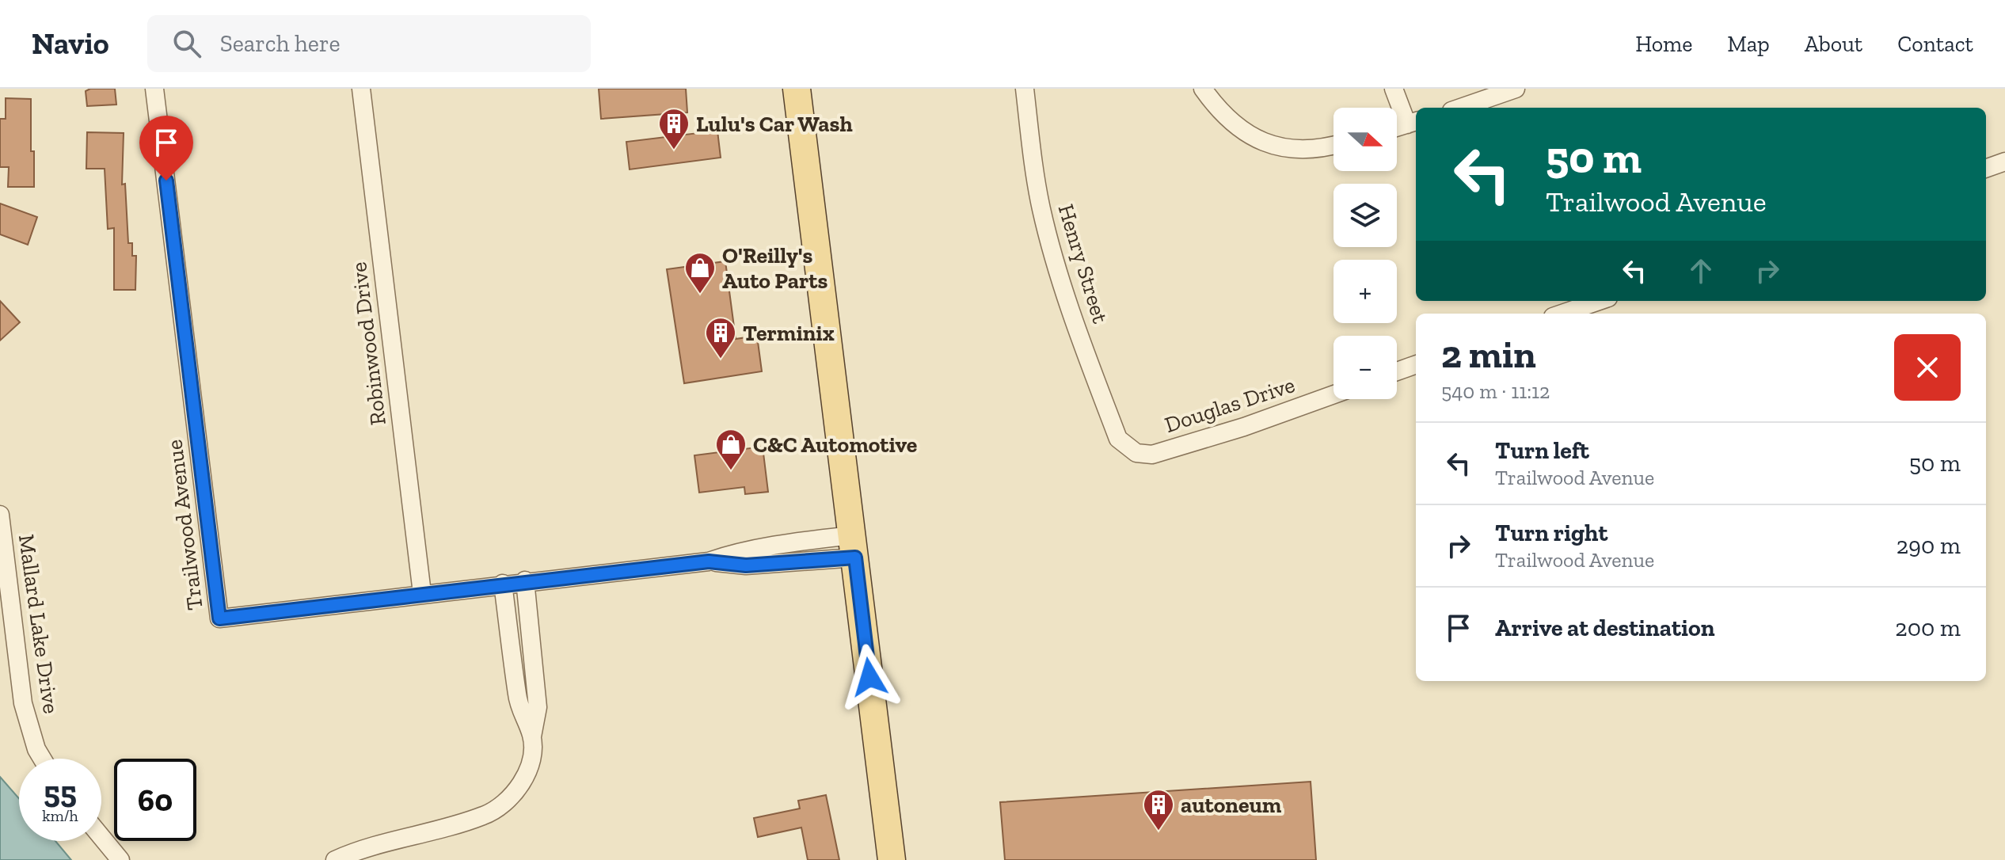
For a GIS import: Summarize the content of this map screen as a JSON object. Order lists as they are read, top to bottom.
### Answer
{
  "streets": {
    "street": [
      "Henry Street",
      "Robinwood Drive",
      "Douglas Drive",
      "Trailwood Avenue",
      "Mallard Lake Drive"
    ]
  },
  "crossings": [
    ["Henry Street", "Douglas Drive"],
    ["Robinwood Drive", "Trailwood Avenue"]
  ],
  "places": {
    "building": ["Lulu's Car Wash", "Terminix", "autoneum"],
    "shop": ["O'Reilly's Auto Parts", "C&C Automotive"]
  },
  "north": "right",
  "page": {
    "header": "Navio",
    "search": "Search here",
    "nav": [
      "Home",
      "Map",
      "About",
      "Contact"
    ],
    "map_buttons": ["+", "−"],
    "turn": ["50 m", "Trailwood Avenue"],
    "heading": ["2 min", "540 m · 11:12"],
    "list": [
      {
        "name": "Turn left",
        "note": "Trailwood Avenue",
        "value": "50 m"
      },
      {
        "name": "Turn right",
        "note": "Trailwood Avenue",
        "value": "290 m"
      },
      {
        "name": "Arrive at destination",
        "value": "200 m"
      }
    ],
    "speed": "55 km/h",
    "limit": "60"
  }
}
